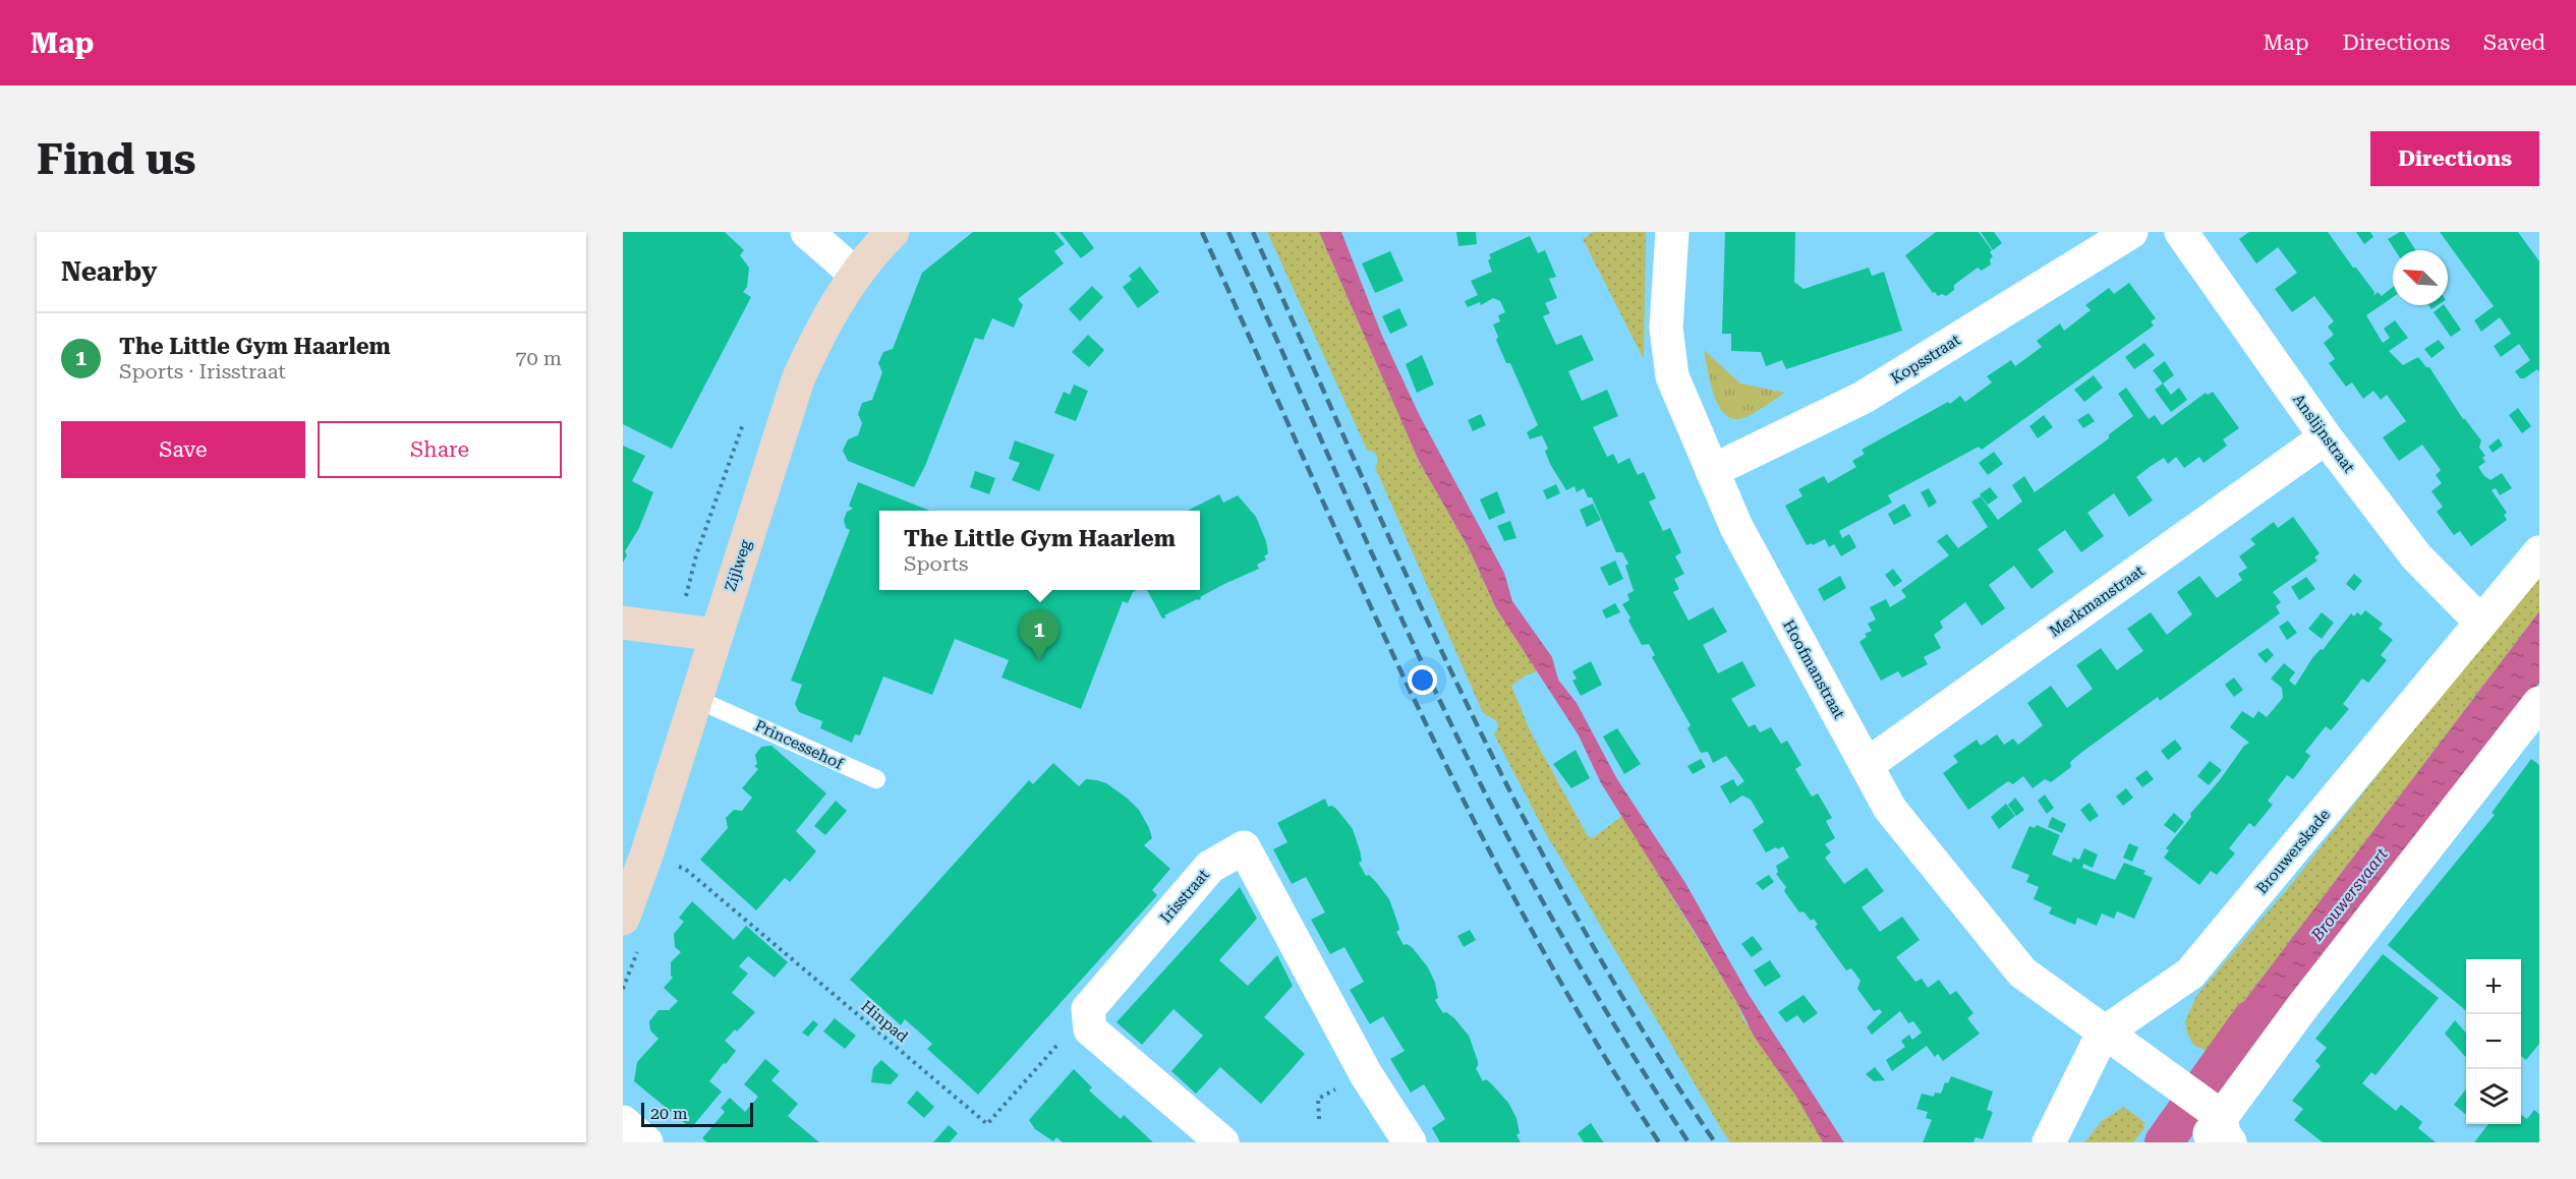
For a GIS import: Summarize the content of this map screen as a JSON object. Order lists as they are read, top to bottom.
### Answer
{
  "streets": {
    "main road": ["Zijlweg"],
    "street": [
      "Kopsstraat",
      "Anslijnstraat",
      "Merkmanstraat",
      "Hoofmanstraat",
      "Brouwerskade",
      "Irisstraat"
    ],
    "lane": ["Princessehof"],
    "path": ["Hinpad"]
  },
  "crossings": [
    ["Kopsstraat", "Hoofmanstraat"],
    ["Anslijnstraat", "Merkmanstraat"],
    ["Anslijnstraat", "Brouwerskade"],
    ["Zijlweg", "Princessehof"],
    ["Zijlweg", "Hinpad"],
    ["Merkmanstraat", "Hoofmanstraat"],
    ["Hoofmanstraat", "Brouwerskade"],
    ["Irisstraat", "Hinpad"]
  ],
  "water": ["Brouwersvaart"],
  "scale_bar": "20 m",
  "north": "top left",
  "page": {
    "header": "Map",
    "nav": ["Map", "Directions", "Saved"],
    "buttons": [
      "Directions",
      ["Save", "Share"]
    ],
    "title": "Find us",
    "heading": "Nearby",
    "list": [
      {
        "mark": "1",
        "name": "The Little Gym Haarlem",
        "note": "Sports · Irisstraat",
        "value": "70 m"
      }
    ],
    "popup": ["The Little Gym Haarlem", "Sports"],
    "pins": "1",
    "map_buttons": ["+", "−"],
    "scale": "20 m"
  }
}
